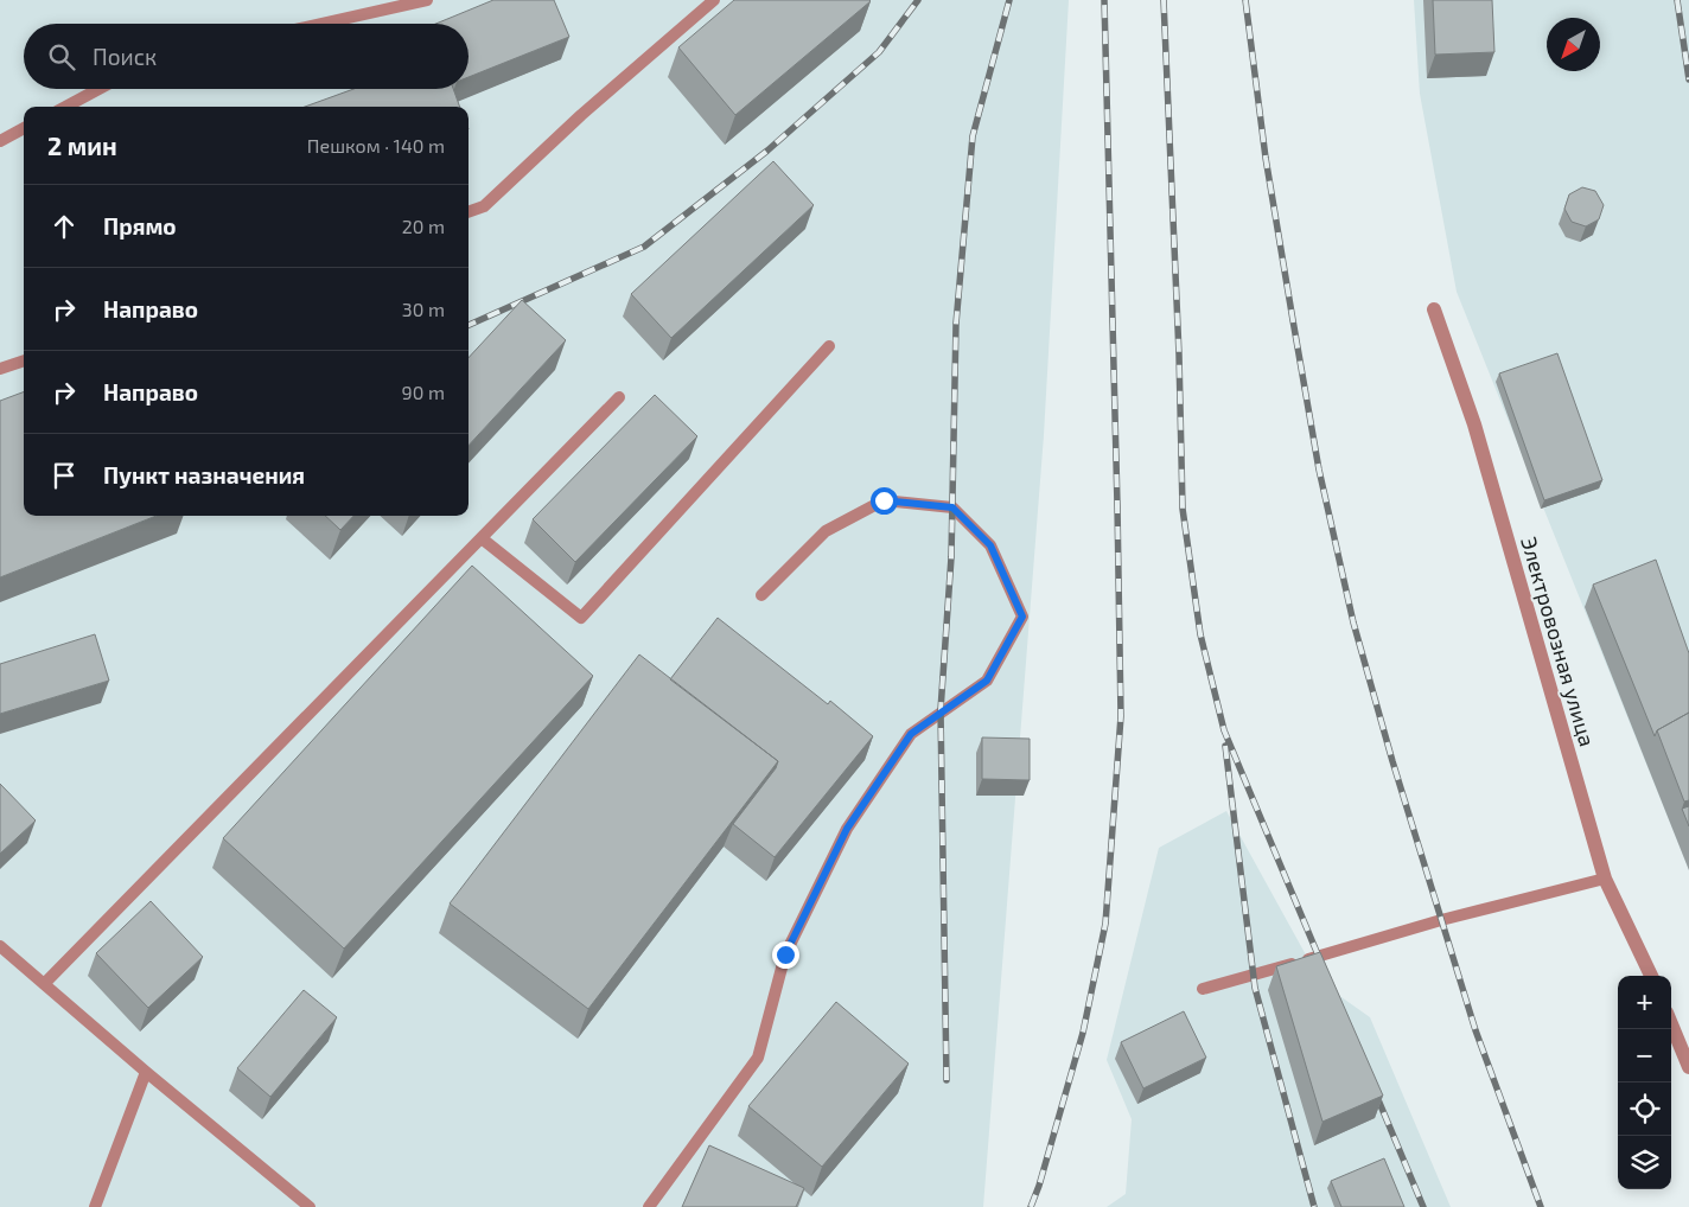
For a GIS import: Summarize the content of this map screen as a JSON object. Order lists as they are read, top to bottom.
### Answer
{
  "streets": {
    "street": ["Электровозная улица"]
  },
  "north": "bottom left",
  "page": {
    "search": "Поиск",
    "heading": ["2 мин", "Пешком · 140 m"],
    "list": [
      ["Прямо", "20 m"],
      ["Направо", "30 m"],
      ["Направо", "90 m"],
      "Пункт назначения"
    ],
    "map_buttons": ["+", "−"]
  }
}
